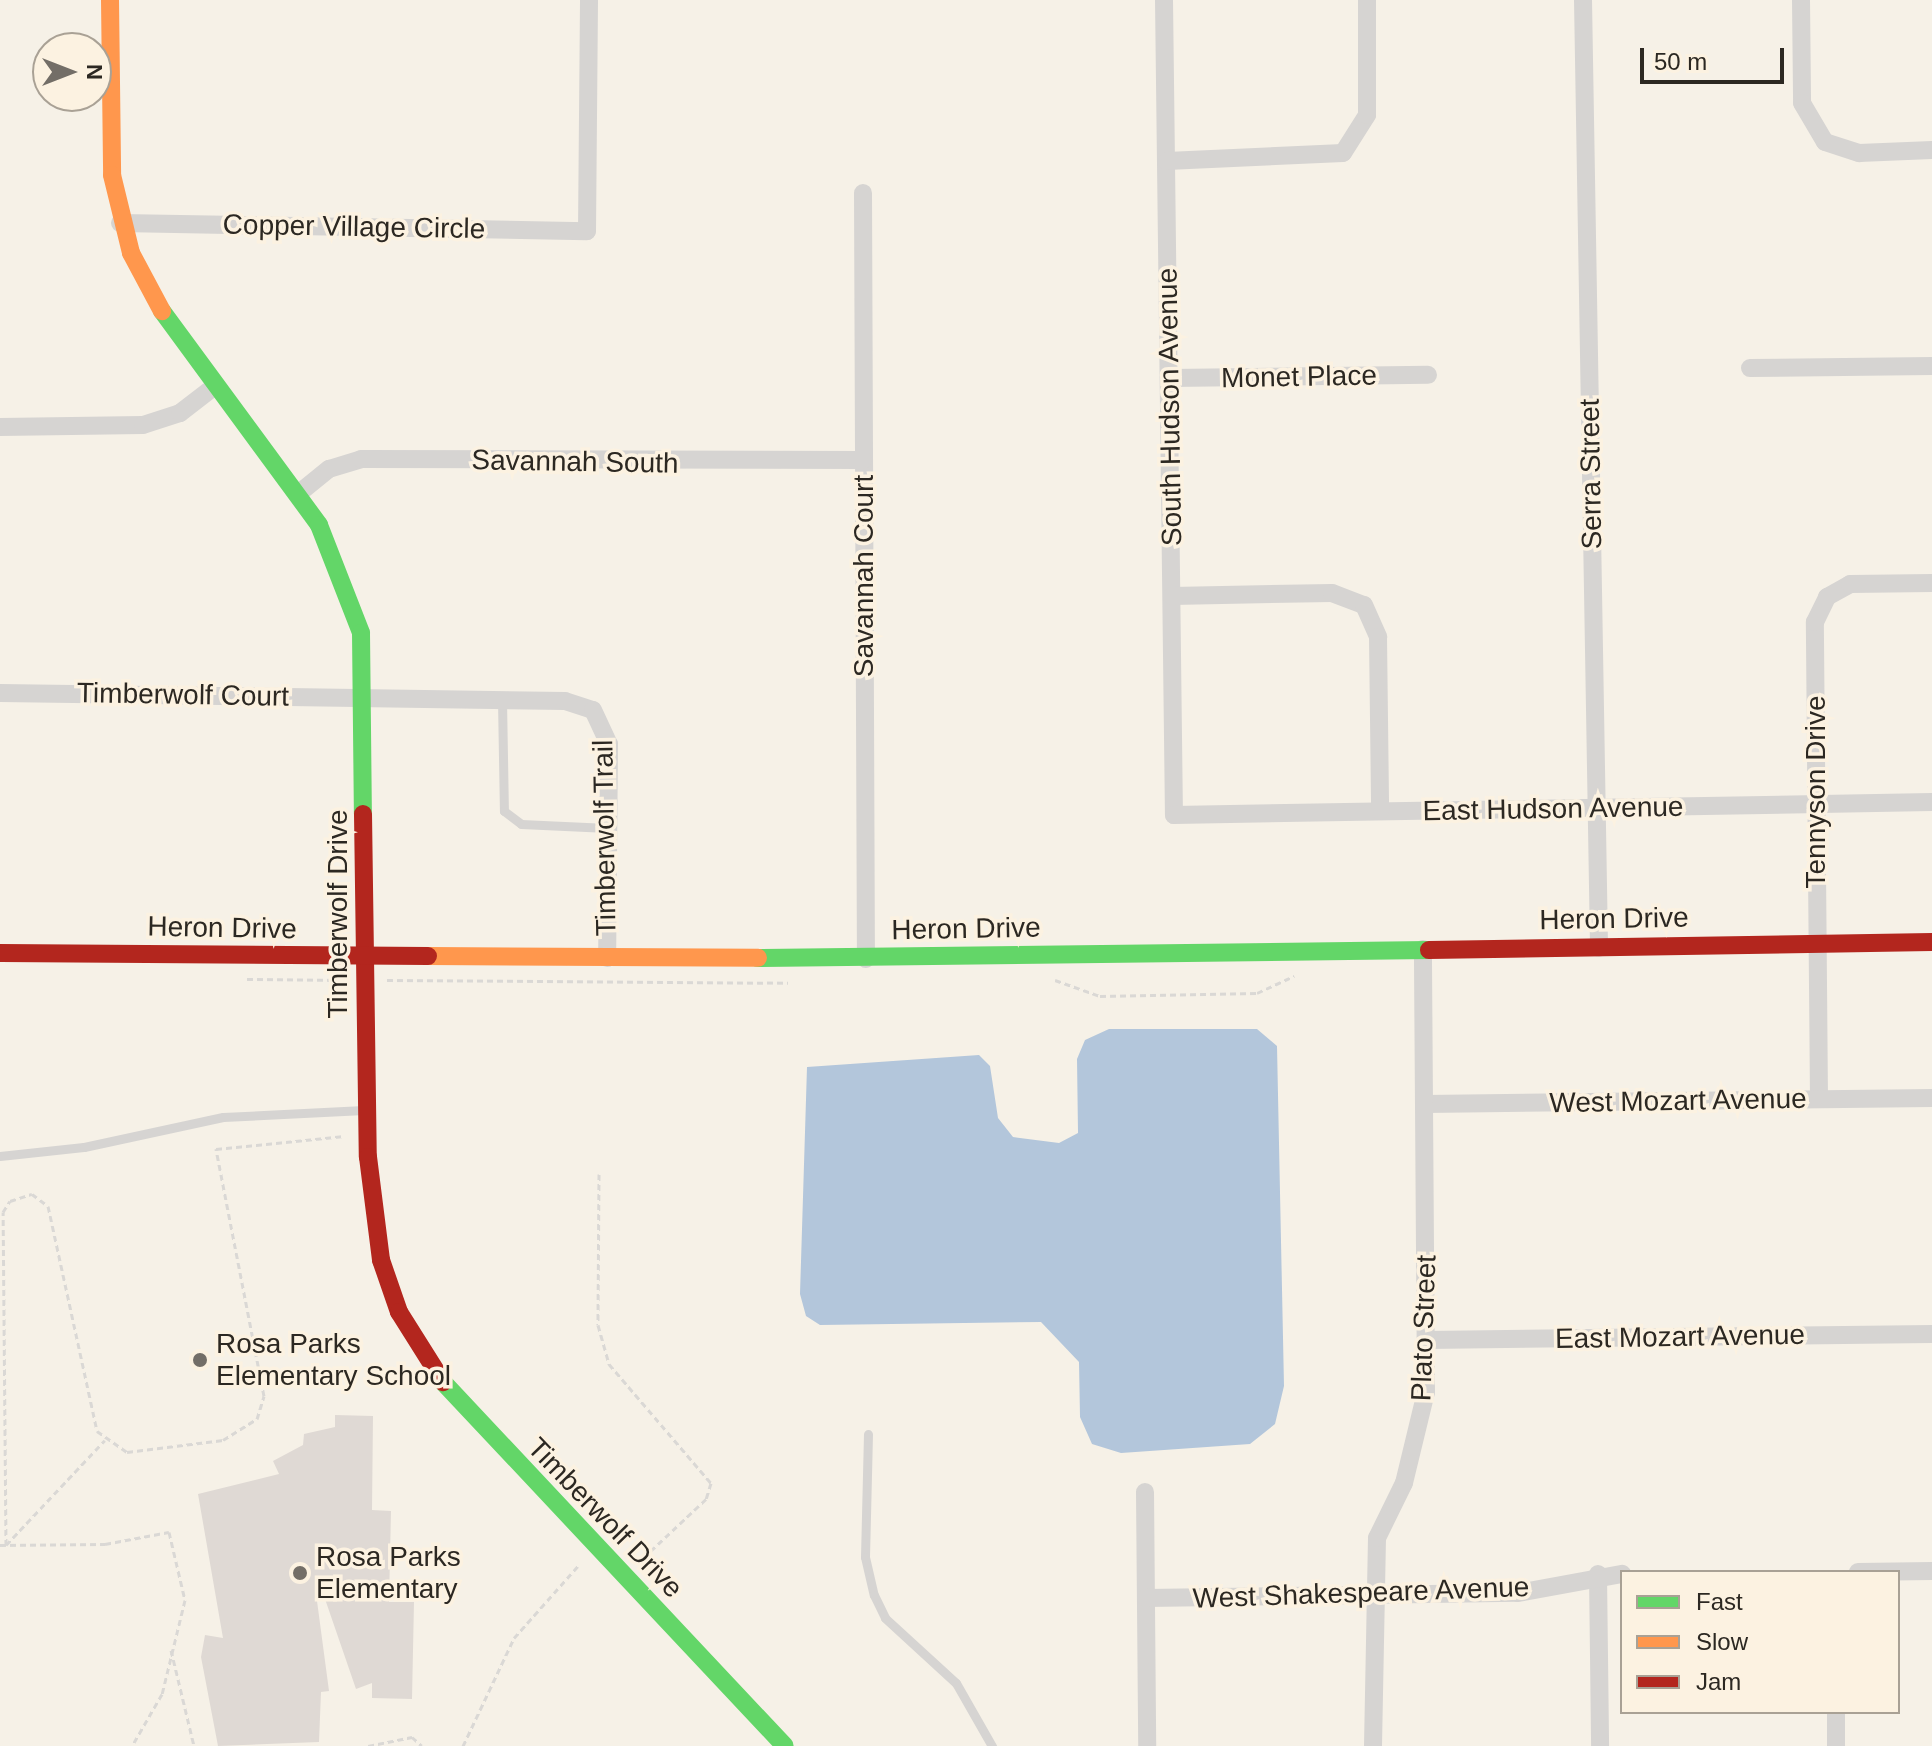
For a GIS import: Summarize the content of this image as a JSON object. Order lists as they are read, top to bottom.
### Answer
{
  "streets": {
    "street": [
      "Copper Village Circle",
      "Monet Place",
      "South Hudson Avenue",
      "Savannah South",
      "Serra Street",
      "Savannah Court",
      "Timberwolf Court",
      "Tennyson Drive",
      "East Hudson Avenue",
      "Timberwolf Trail",
      "Timberwolf Drive",
      "Heron Drive",
      "West Mozart Avenue",
      "Plato Street",
      "East Mozart Avenue",
      "West Shakespeare Avenue"
    ]
  },
  "crossings": [
    ["Copper Village Circle", "Timberwolf Drive"],
    ["Monet Place", "South Hudson Avenue"],
    ["South Hudson Avenue", "East Hudson Avenue"],
    ["Savannah South", "Savannah Court"],
    ["Savannah South", "Timberwolf Drive"],
    ["Serra Street", "East Hudson Avenue"],
    ["Serra Street", "Heron Drive"],
    ["Savannah Court", "Heron Drive"],
    ["Timberwolf Court", "Timberwolf Trail"],
    ["Timberwolf Court", "Timberwolf Drive"],
    ["Tennyson Drive", "East Hudson Avenue"],
    ["Tennyson Drive", "Heron Drive"],
    ["Tennyson Drive", "West Mozart Avenue"],
    ["Timberwolf Trail", "Timberwolf Drive"],
    ["Timberwolf Trail", "Heron Drive"],
    ["Timberwolf Drive", "Heron Drive"],
    ["Heron Drive", "Plato Street"],
    ["West Mozart Avenue", "Plato Street"],
    ["Plato Street", "East Mozart Avenue"],
    ["Plato Street", "West Shakespeare Avenue"]
  ],
  "places": ["Rosa Parks Elementary School", "Rosa Parks Elementary"],
  "legend": ["Fast", "Slow", "Jam"],
  "scale_bar": "50 m",
  "north": "right"
}
